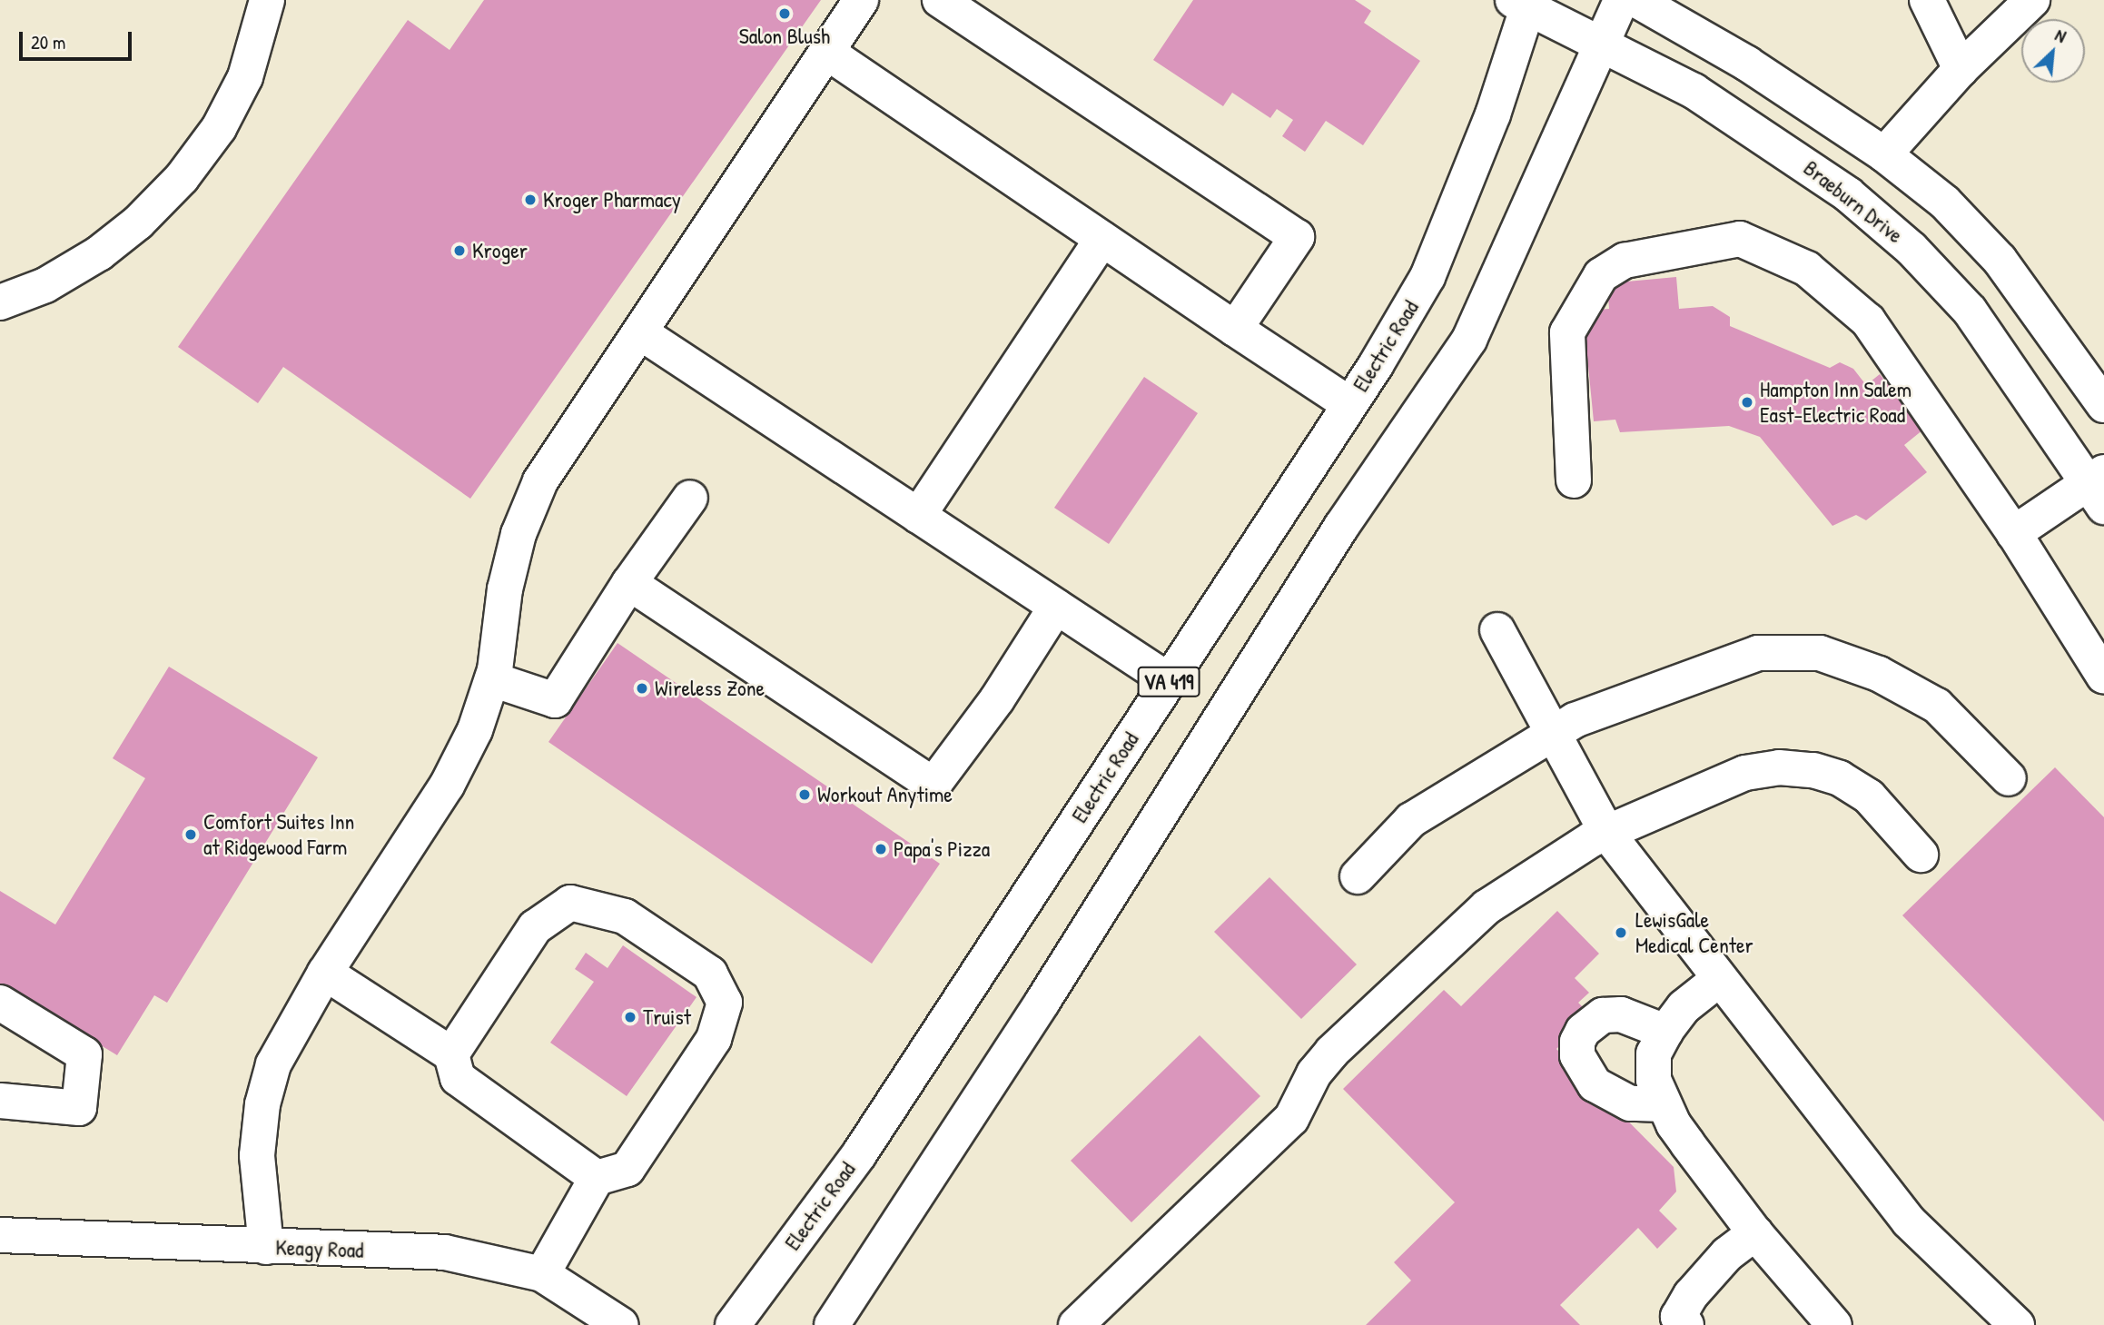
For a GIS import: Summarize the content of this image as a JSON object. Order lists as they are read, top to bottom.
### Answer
{
  "streets": {
    "main road": [
      "Braeburn Drive",
      "Electric Road",
      "VA 419",
      "Keagy Road"
    ]
  },
  "crossings": [
    ["Braeburn Drive", "Electric Road"],
    ["Braeburn Drive", "VA 419"]
  ],
  "places": [
    "Salon Blush",
    "Kroger Pharmacy",
    "Kroger",
    "Hampton Inn Salem East-Electric Road",
    "Wireless Zone",
    "Workout Anytime",
    "Comfort Suites Inn at Ridgewood Farm",
    "Papa's Pizza",
    "LewisGale Medical Center",
    "Truist"
  ],
  "scale_bar": "20 m",
  "north": "top right"
}
